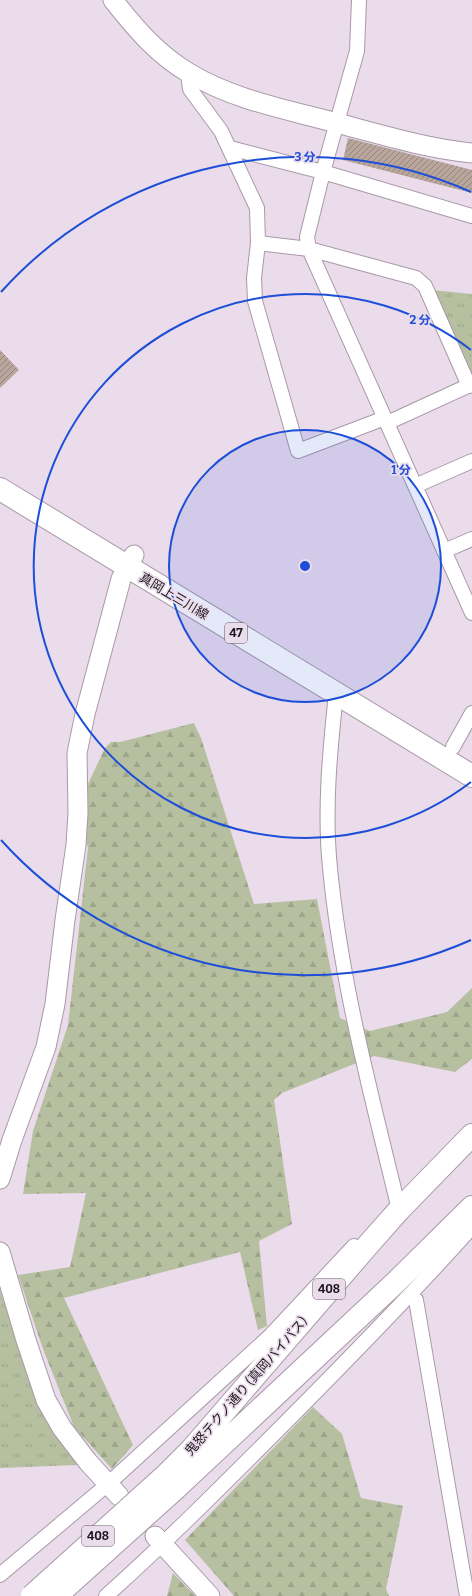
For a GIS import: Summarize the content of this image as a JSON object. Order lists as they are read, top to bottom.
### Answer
{
  "streets": {
    "main road": [
      "真岡上三川線",
      "47",
      "408",
      "鬼怒テクノ通り (真岡バイパス)"
    ]
  },
  "crossings": [
    ["408", "鬼怒テクノ通り (真岡バイパス)"]
  ],
  "rings": ["3 分", "2 分", "1 分"]
}
